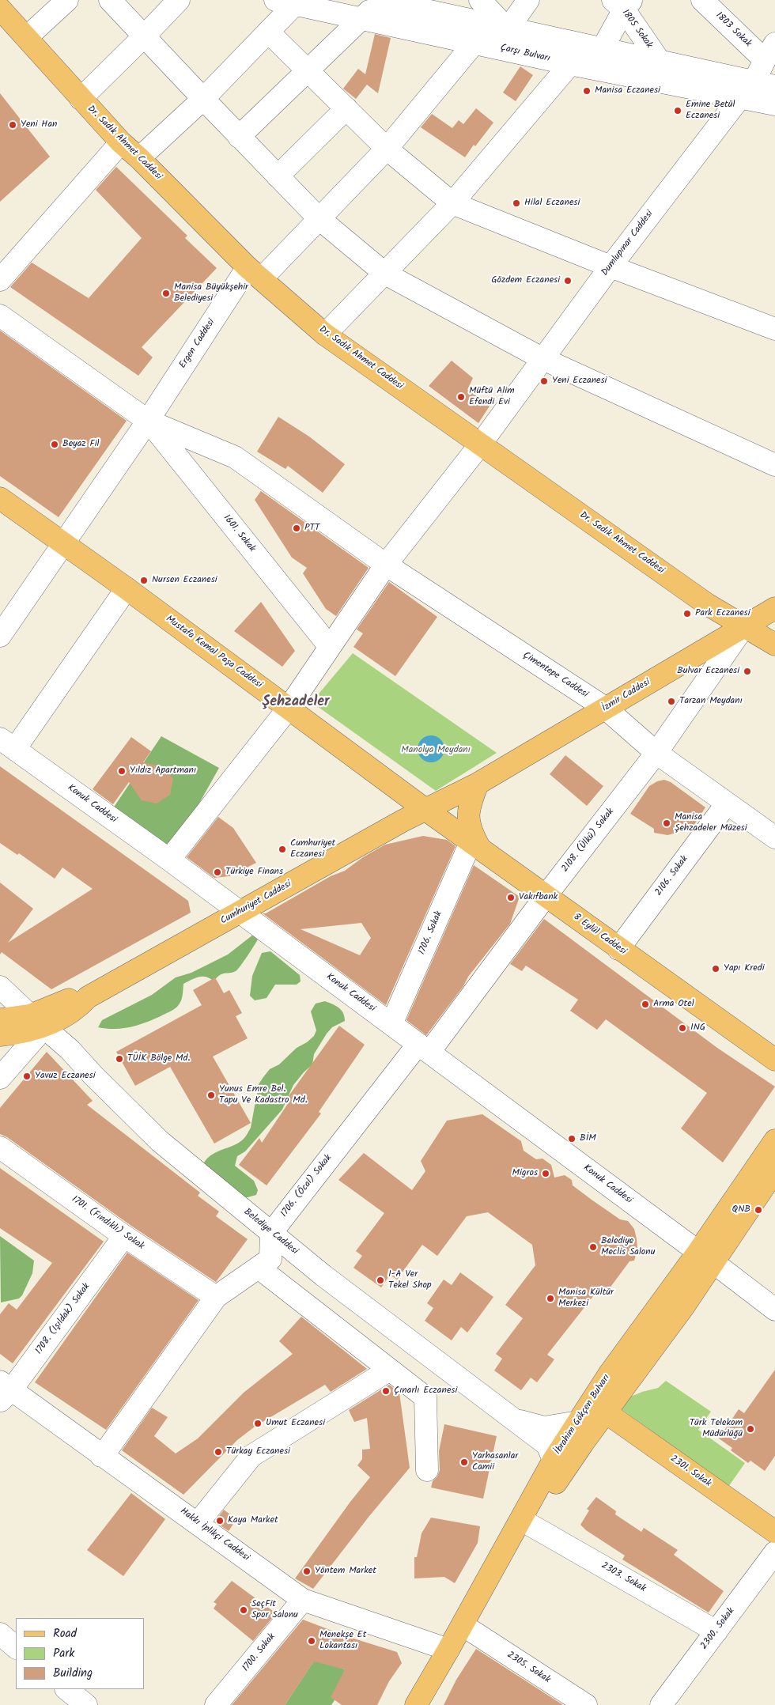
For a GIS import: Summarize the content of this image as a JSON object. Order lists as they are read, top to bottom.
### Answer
{
  "streets": {
    "main road": [
      "Dr. Sadık Ahmet Caddesi",
      "Mustafa Kemal Paşa Caddesi",
      "İzmir Caddesi",
      "Cumhuriyet Caddesi",
      "8 Eylül Caddesi",
      "İbrahim Gökçen Bulvarı",
      "2301. Sokak"
    ],
    "street": [
      "1805 Sokak",
      "1803 Sokak",
      "Çarşı Bulvarı",
      "Dumlupınar Caddesi",
      "Ergen Caddesi",
      "1601. Sokak",
      "Çimentepe Caddesi",
      "Konuk Caddesi",
      "2108. (Ülkü) Sokak",
      "2106. Sokak",
      "1706. Sokak",
      "1706. (Öcal) Sokak",
      "1701. (Fındıklı) Sokak",
      "Belediye Caddesi",
      "1708. (Işıldak) Sokak",
      "Hakkı İplikçi Caddesi",
      "2303. Sokak",
      "2300. Sokak",
      "1700. Sokak",
      "2305. Sokak"
    ]
  },
  "crossings": [
    ["1805 Sokak", "Çarşı Bulvarı"],
    ["1803 Sokak", "Dumlupınar Caddesi"],
    ["Çarşı Bulvarı", "Dumlupınar Caddesi"],
    ["Çarşı Bulvarı", "Ergen Caddesi"],
    ["Dr. Sadık Ahmet Caddesi", "Dumlupınar Caddesi"],
    ["Dr. Sadık Ahmet Caddesi", "Ergen Caddesi"],
    ["Dr. Sadık Ahmet Caddesi", "İzmir Caddesi"],
    ["Dr. Sadık Ahmet Caddesi", "2108. (Ülkü) Sokak"],
    ["Dumlupınar Caddesi", "1601. Sokak"],
    ["Dumlupınar Caddesi", "Mustafa Kemal Paşa Caddesi"],
    ["Dumlupınar Caddesi", "Çimentepe Caddesi"],
    ["Dumlupınar Caddesi", "Konuk Caddesi"],
    ["Ergen Caddesi", "1601. Sokak"],
    ["Ergen Caddesi", "Mustafa Kemal Paşa Caddesi"],
    ["Ergen Caddesi", "Çimentepe Caddesi"],
    ["1601. Sokak", "Çimentepe Caddesi"],
    ["Mustafa Kemal Paşa Caddesi", "İzmir Caddesi"],
    ["Mustafa Kemal Paşa Caddesi", "Cumhuriyet Caddesi"],
    ["Mustafa Kemal Paşa Caddesi", "8 Eylül Caddesi"],
    ["Çimentepe Caddesi", "İzmir Caddesi"],
    ["Çimentepe Caddesi", "2108. (Ülkü) Sokak"],
    ["Çimentepe Caddesi", "2106. Sokak"],
    ["İzmir Caddesi", "2108. (Ülkü) Sokak"],
    ["İzmir Caddesi", "Cumhuriyet Caddesi"],
    ["İzmir Caddesi", "8 Eylül Caddesi"],
    ["Konuk Caddesi", "2108. (Ülkü) Sokak"],
    ["Konuk Caddesi", "Cumhuriyet Caddesi"],
    ["Konuk Caddesi", "1706. Sokak"],
    ["Konuk Caddesi", "1706. (Öcal) Sokak"],
    ["Konuk Caddesi", "İbrahim Gökçen Bulvarı"],
    ["2108. (Ülkü) Sokak", "8 Eylül Caddesi"],
    ["2108. (Ülkü) Sokak", "1706. (Öcal) Sokak"],
    ["2106. Sokak", "8 Eylül Caddesi"],
    ["Cumhuriyet Caddesi", "8 Eylül Caddesi"],
    ["Cumhuriyet Caddesi", "Belediye Caddesi"],
    ["1706. Sokak", "8 Eylül Caddesi"],
    ["1706. (Öcal) Sokak", "Belediye Caddesi"],
    ["1701. (Fındıklı) Sokak", "1708. (Işıldak) Sokak"],
    ["Belediye Caddesi", "İbrahim Gökçen Bulvarı"],
    ["1708. (Işıldak) Sokak", "Hakkı İplikçi Caddesi"],
    ["İbrahim Gökçen Bulvarı", "2301. Sokak"],
    ["İbrahim Gökçen Bulvarı", "Hakkı İplikçi Caddesi"],
    ["İbrahim Gökçen Bulvarı", "2303. Sokak"],
    ["İbrahim Gökçen Bulvarı", "2305. Sokak"],
    ["Hakkı İplikçi Caddesi", "1700. Sokak"],
    ["2303. Sokak", "2300. Sokak"]
  ],
  "districts": ["Şehzadeler"],
  "parks": ["Manolya Meydanı"],
  "places": [
    "Manisa Eczanesi",
    "Emine Betül Eczanesi",
    "Yeni Han",
    "Hilal Eczanesi",
    "Gözdem Eczanesi",
    "Manisa Büyükşehir Belediyesi",
    "Yeni Eczanesi",
    "Müftü Alim Efendi Evi",
    "Beyaz Fil",
    "PTT",
    "Nursen Eczanesi",
    "Park Eczanesi",
    "Bulvar Eczanesi",
    "Tarzan Meydanı",
    "Yıldız Apartmanı",
    "Manisa Şehzadeler Müzesi",
    "Cumhuriyet Eczanesi",
    "Türkiye Finans",
    "Vakıfbank",
    "Yapı Kredi",
    "Arma Otel",
    "ING",
    "TÜİK Bölge Md.",
    "Yavuz Eczanesi",
    "Yunus Emre Bel. Tapu Ve Kadastro Md.",
    "BİM",
    "Migros",
    "QNB",
    "Belediye Meclis Salonu",
    "1-A Ver Tekel Shop",
    "Manisa Kültür Merkezi",
    "Çınarlı Eczanesi",
    "Umut Eczanesi",
    "Türk Telekom Müdürlüğü",
    "Türkay Eczanesi",
    "Yarhasanlar Camii",
    "Kaya Market",
    "Yöntem Market",
    "SeçFit Spor Salonu",
    "Menekşe Et Lokantası"
  ],
  "legend": ["Road", "Park", "Building"]
}
